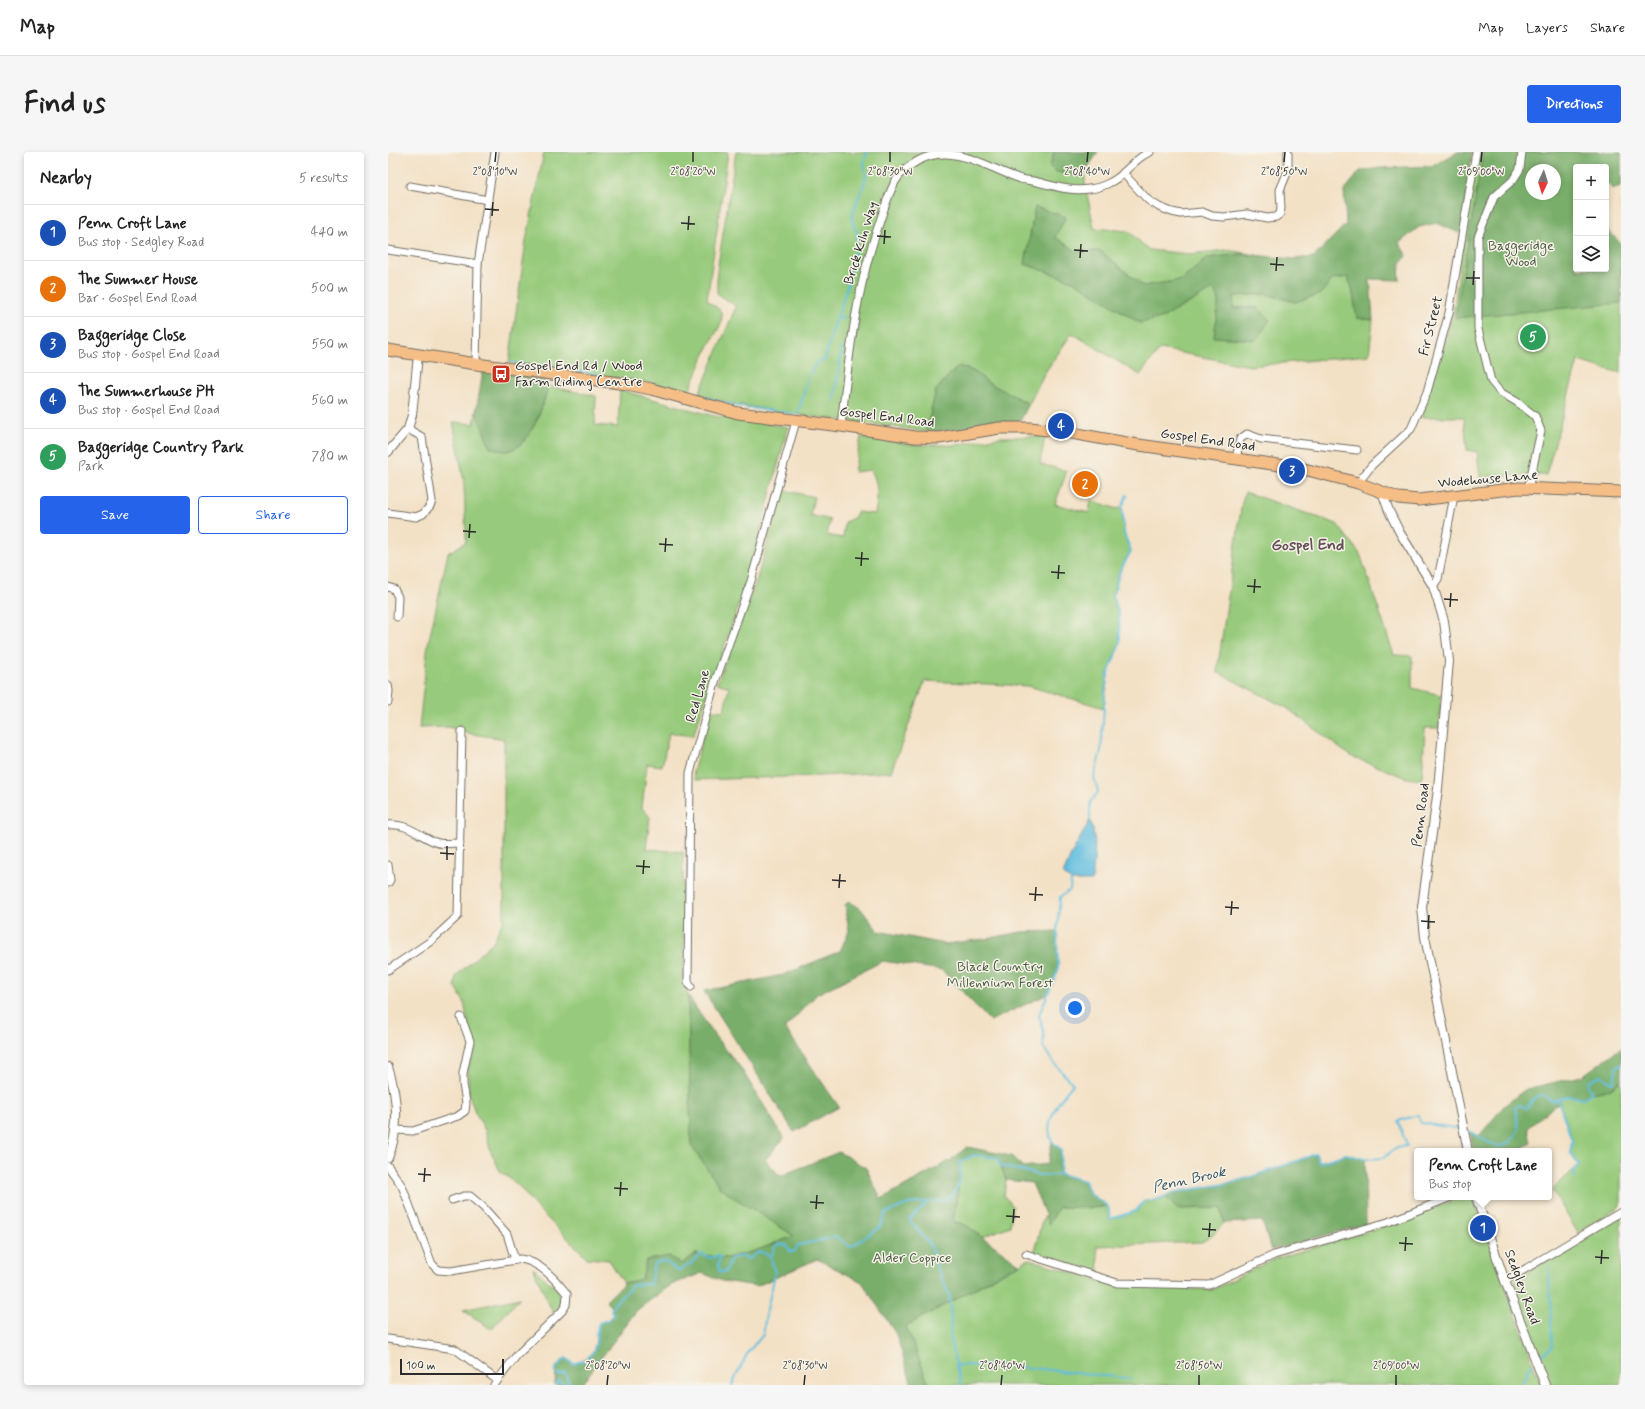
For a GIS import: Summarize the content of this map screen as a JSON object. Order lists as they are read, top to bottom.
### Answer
{
  "streets": {
    "main road": ["Gospel End Road", "Wodehouse Lane"],
    "street": [
      "Brick Kiln Way",
      "Fir Street",
      "Red Lane",
      "Penn Road",
      "Sedgley Road"
    ]
  },
  "crossings": [
    ["Brick Kiln Way", "Gospel End Road"],
    ["Fir Street", "Gospel End Road"],
    ["Gospel End Road", "Wodehouse Lane"],
    ["Gospel End Road", "Red Lane"],
    ["Gospel End Road", "Penn Road"],
    ["Wodehouse Lane", "Penn Road"]
  ],
  "districts": ["Gospel End"],
  "water": ["Penn Brook"],
  "parks": ["Baggeridge Wood", "Black Country Millennium Forest", "Alder Coppice"],
  "places": {
    "bus stop": ["Gospel End Rd / Wood Farm Riding Centre"]
  },
  "scale_bar": "100 m",
  "north": "bottom",
  "page": {
    "header": "Map",
    "nav": ["Map", "Layers", "Share"],
    "buttons": [
      "Directions",
      ["Save", "Share"]
    ],
    "title": "Find us",
    "heading": ["Nearby", "5 results"],
    "map_buttons": ["+", "−"],
    "list": [
      {
        "mark": "1",
        "name": "Penn Croft Lane",
        "note": "Bus stop · Sedgley Road",
        "value": "440 m"
      },
      {
        "mark": "2",
        "name": "The Summer House",
        "note": "Bar · Gospel End Road",
        "value": "500 m"
      },
      {
        "mark": "3",
        "name": "Baggeridge Close",
        "note": "Bus stop · Gospel End Road",
        "value": "550 m"
      },
      {
        "mark": "4",
        "name": "The Summerhouse PH",
        "note": "Bus stop · Gospel End Road",
        "value": "560 m"
      },
      {
        "mark": "5",
        "name": "Baggeridge Country Park",
        "note": "Park",
        "value": "780 m"
      }
    ],
    "pins": [
      "5",
      "4",
      "3",
      "2",
      "1"
    ],
    "popup": ["Penn Croft Lane", "Bus stop"],
    "scale": "100 m"
  },
  "coordinates": [
    "2°08'10\"W",
    "2°08'20\"W",
    "2°08'30\"W",
    "2°08'40\"W",
    "2°08'50\"W",
    "2°09'00\"W"
  ]
}
